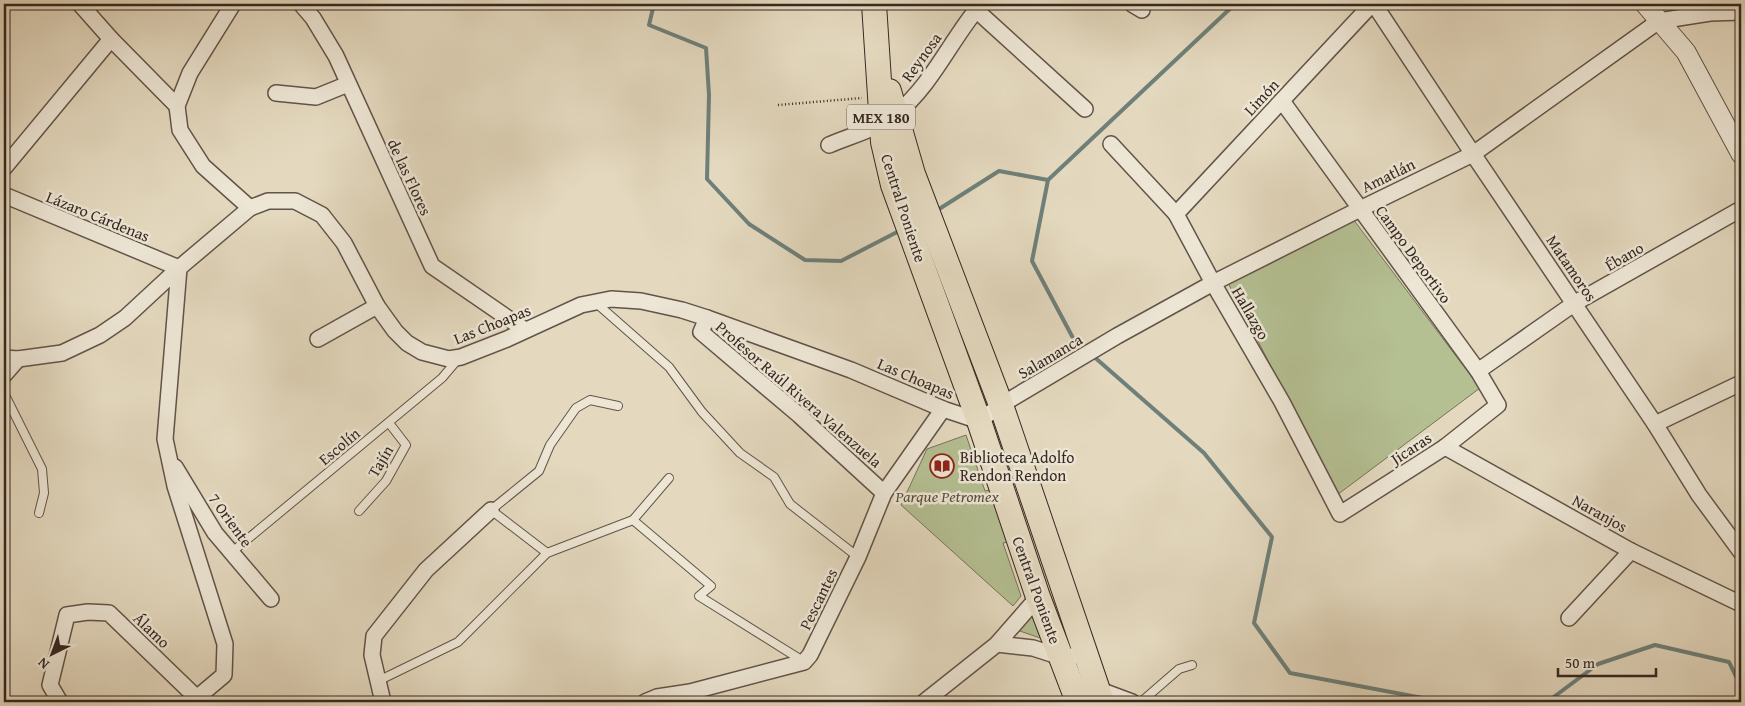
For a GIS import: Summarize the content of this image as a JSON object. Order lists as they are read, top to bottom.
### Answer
{
  "streets": {
    "main road": ["MEX 180", "Central Poniente"],
    "street": [
      "Reynosa",
      "Limón",
      "Amatlán",
      "de las Flores",
      "Lázaro Cárdenas",
      "Campo Deportivo",
      "Ébano",
      "Matamoros",
      "Hallazgo",
      "Las Choapas",
      "Salamanca",
      "Profesor Raúl Rivera Valenzuela",
      "Jicaras",
      "Naranjos",
      "7 Oriente",
      "Pescantes",
      "Álamo"
    ],
    "lane": ["Escolín", "Tajín"]
  },
  "crossings": [
    ["Reynosa", "Central Poniente"],
    ["Limón", "Campo Deportivo"],
    ["Limón", "Matamoros"],
    ["Limón", "Hallazgo"],
    ["MEX 180", "Central Poniente"],
    ["Amatlán", "Campo Deportivo"],
    ["Amatlán", "Matamoros"],
    ["Amatlán", "Hallazgo"],
    ["Amatlán", "Salamanca"],
    ["de las Flores", "Las Choapas"],
    ["Central Poniente", "Las Choapas"],
    ["Central Poniente", "Salamanca"],
    ["Lázaro Cárdenas", "Las Choapas"],
    ["Campo Deportivo", "Ébano"],
    ["Campo Deportivo", "Jicaras"],
    ["Ébano", "Matamoros"],
    ["Hallazgo", "Jicaras"],
    ["Las Choapas", "Profesor Raúl Rivera Valenzuela"],
    ["Las Choapas", "Escolín"],
    ["Las Choapas", "Pescantes"],
    ["Profesor Raúl Rivera Valenzuela", "Pescantes"],
    ["Escolín", "Tajín"],
    ["Escolín", "7 Oriente"],
    ["Jicaras", "Naranjos"]
  ],
  "parks": ["Parque Petromex"],
  "places": {
    "library": ["Biblioteca Adolfo Rendon Rendon"]
  },
  "scale_bar": "50 m",
  "north": "bottom left"
}
